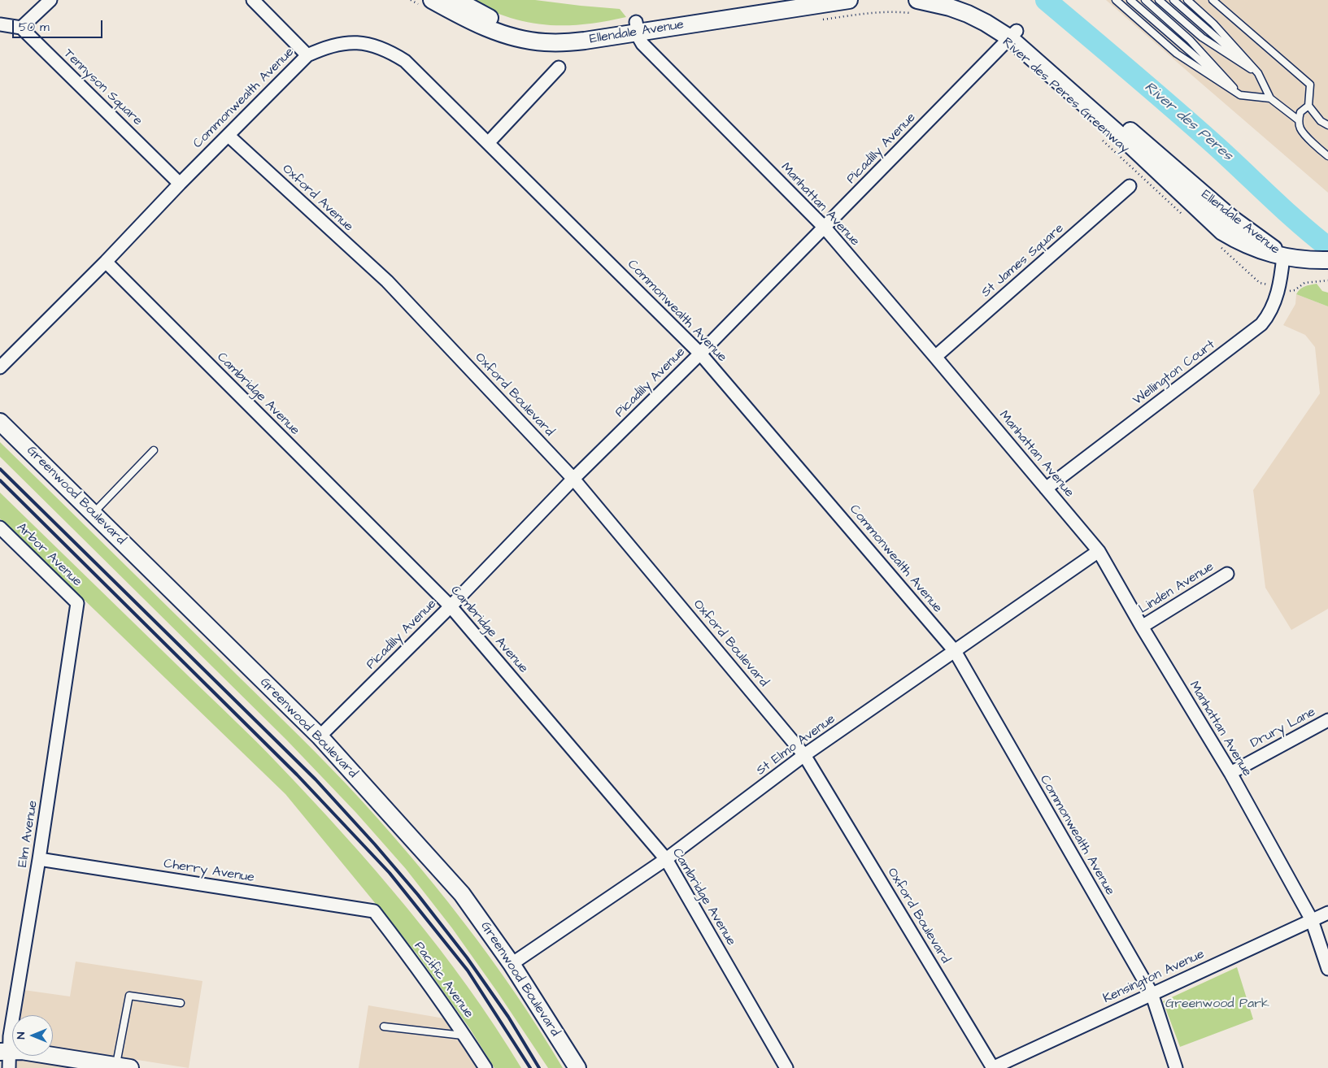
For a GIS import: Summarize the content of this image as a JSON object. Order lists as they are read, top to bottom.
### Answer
{
  "streets": {
    "main road": ["Ellendale Avenue", "Greenwood Boulevard"],
    "street": [
      "Tennyson Square",
      "Commonwealth Avenue",
      "Picadilly Avenue",
      "Oxford Avenue",
      "Manhattan Avenue",
      "St James Square",
      "Wellington Court",
      "Cambridge Avenue",
      "Oxford Boulevard",
      "Arbor Avenue",
      "Linden Avenue",
      "Drury Lane",
      "St Elmo Avenue",
      "Elm Avenue",
      "Cherry Avenue",
      "Kensington Avenue",
      "Pacific Avenue"
    ],
    "path": ["River des Peres Greenway"]
  },
  "crossings": [
    ["Ellendale Avenue", "Picadilly Avenue"],
    ["Ellendale Avenue", "Manhattan Avenue"],
    ["Ellendale Avenue", "Wellington Court"],
    ["Tennyson Square", "Commonwealth Avenue"],
    ["Commonwealth Avenue", "Picadilly Avenue"],
    ["Commonwealth Avenue", "Oxford Avenue"],
    ["Commonwealth Avenue", "Cambridge Avenue"],
    ["Commonwealth Avenue", "St Elmo Avenue"],
    ["Commonwealth Avenue", "Kensington Avenue"],
    ["Picadilly Avenue", "Manhattan Avenue"],
    ["Picadilly Avenue", "Cambridge Avenue"],
    ["Picadilly Avenue", "Oxford Boulevard"],
    ["Picadilly Avenue", "Greenwood Boulevard"],
    ["Oxford Avenue", "Oxford Boulevard"],
    ["Manhattan Avenue", "St James Square"],
    ["Manhattan Avenue", "Wellington Court"],
    ["Manhattan Avenue", "Linden Avenue"],
    ["Manhattan Avenue", "Drury Lane"],
    ["Manhattan Avenue", "St Elmo Avenue"],
    ["Manhattan Avenue", "Kensington Avenue"],
    ["Cambridge Avenue", "St Elmo Avenue"],
    ["Oxford Boulevard", "St Elmo Avenue"],
    ["Oxford Boulevard", "Kensington Avenue"],
    ["Greenwood Boulevard", "St Elmo Avenue"],
    ["Arbor Avenue", "Elm Avenue"],
    ["Elm Avenue", "Cherry Avenue"],
    ["Cherry Avenue", "Pacific Avenue"]
  ],
  "water": ["River des Peres"],
  "parks": ["Greenwood Park"],
  "scale_bar": "50 m",
  "north": "left"
}
